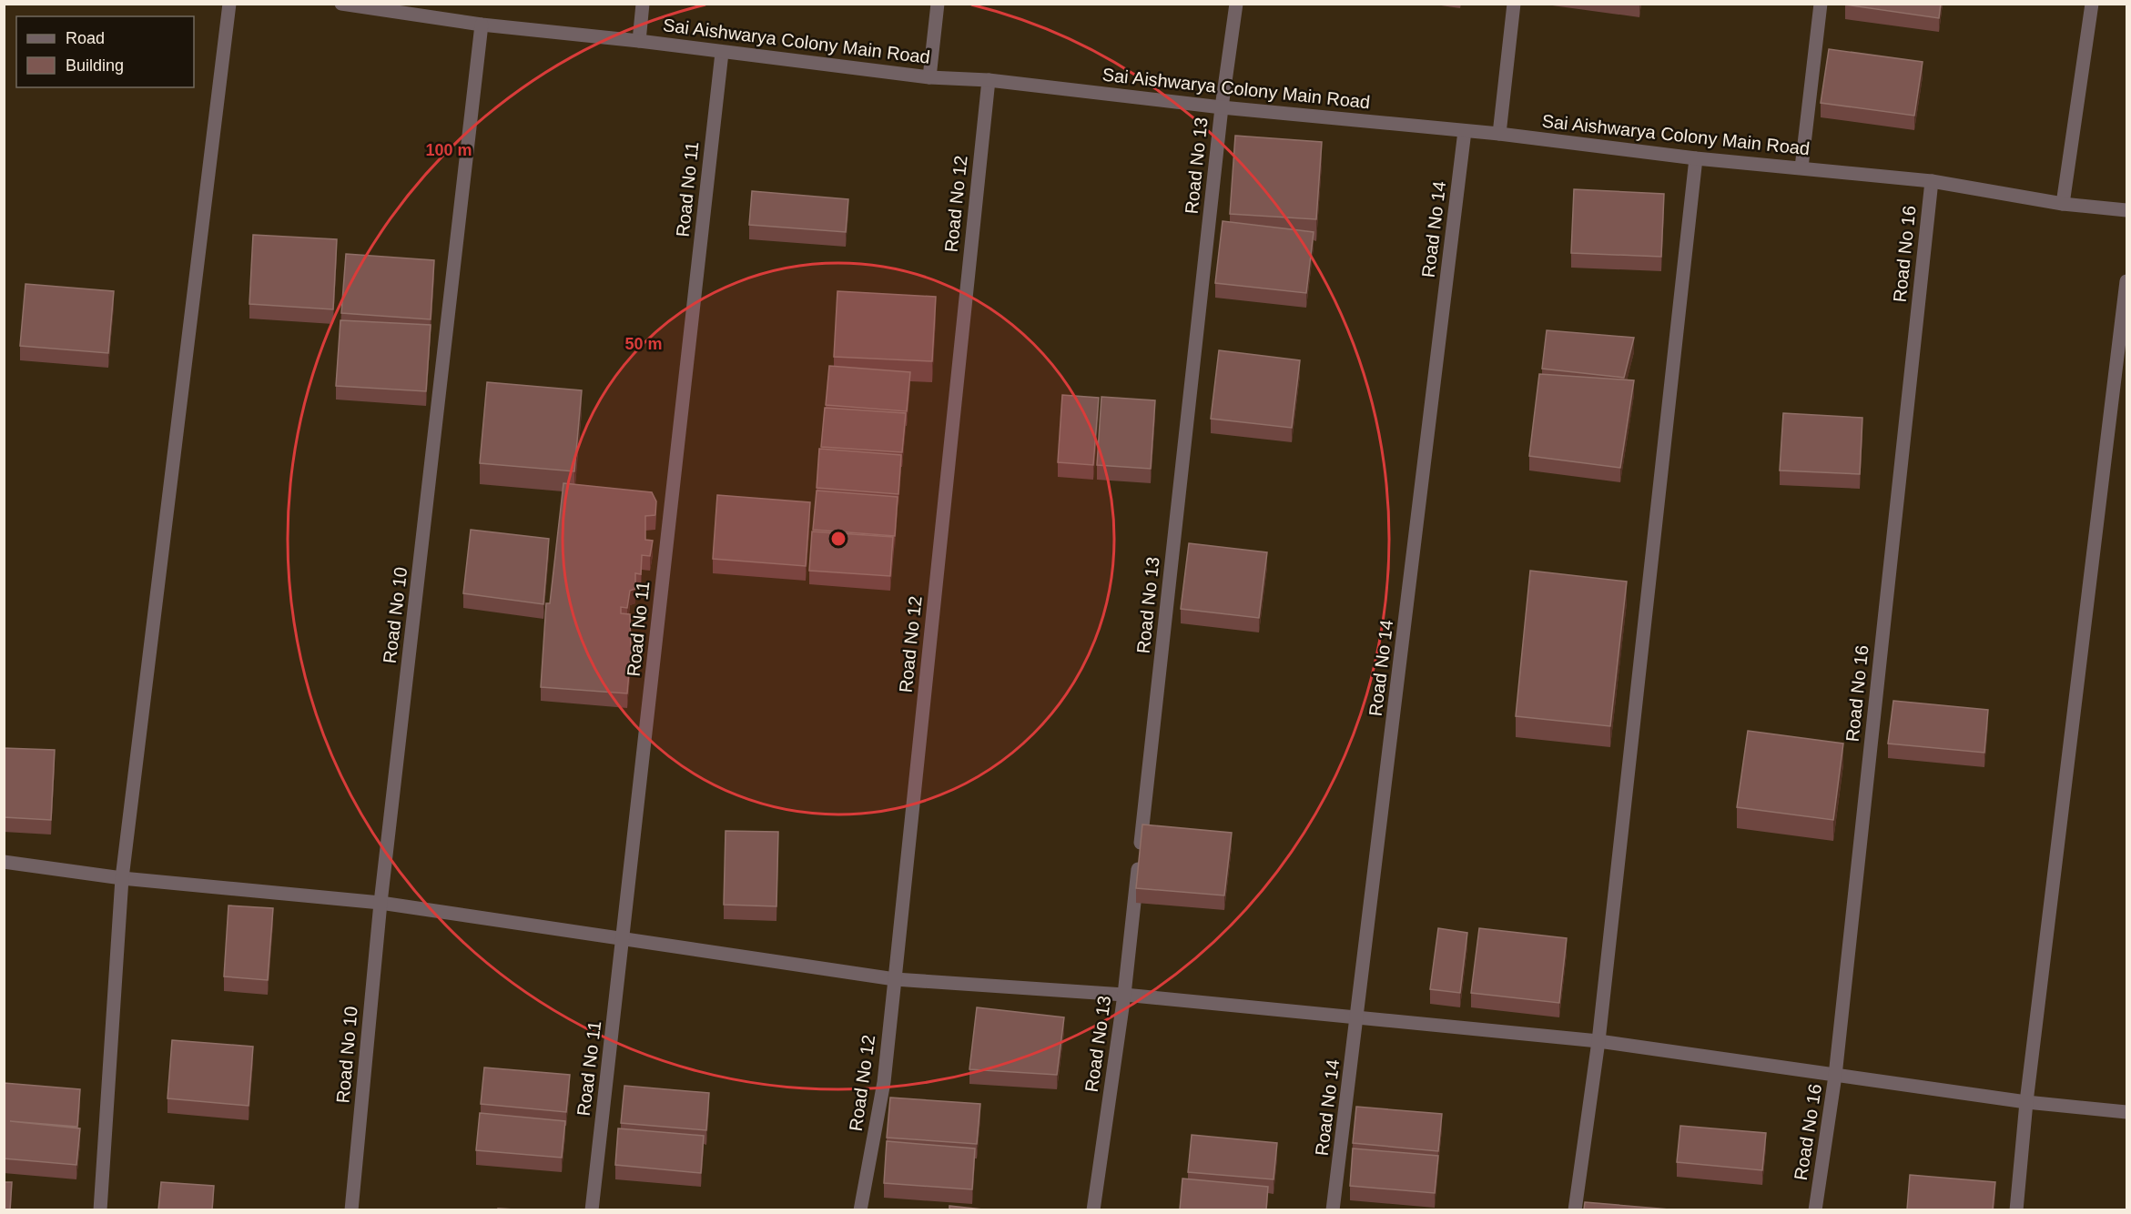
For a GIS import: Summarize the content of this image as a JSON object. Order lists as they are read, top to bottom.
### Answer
{
  "streets": {
    "street": [
      "Sai Aishwarya Colony Main Road",
      "Road No 13",
      "Road No 11",
      "Road No 12",
      "Road No 14",
      "Road No 16",
      "Road No 10"
    ]
  },
  "crossings": [
    ["Sai Aishwarya Colony Main Road", "Road No 13"],
    ["Sai Aishwarya Colony Main Road", "Road No 11"],
    ["Sai Aishwarya Colony Main Road", "Road No 12"],
    ["Sai Aishwarya Colony Main Road", "Road No 14"],
    ["Sai Aishwarya Colony Main Road", "Road No 16"],
    ["Sai Aishwarya Colony Main Road", "Road No 10"]
  ],
  "legend": ["Road", "Building"],
  "rings": ["100 m", "50 m"]
}
